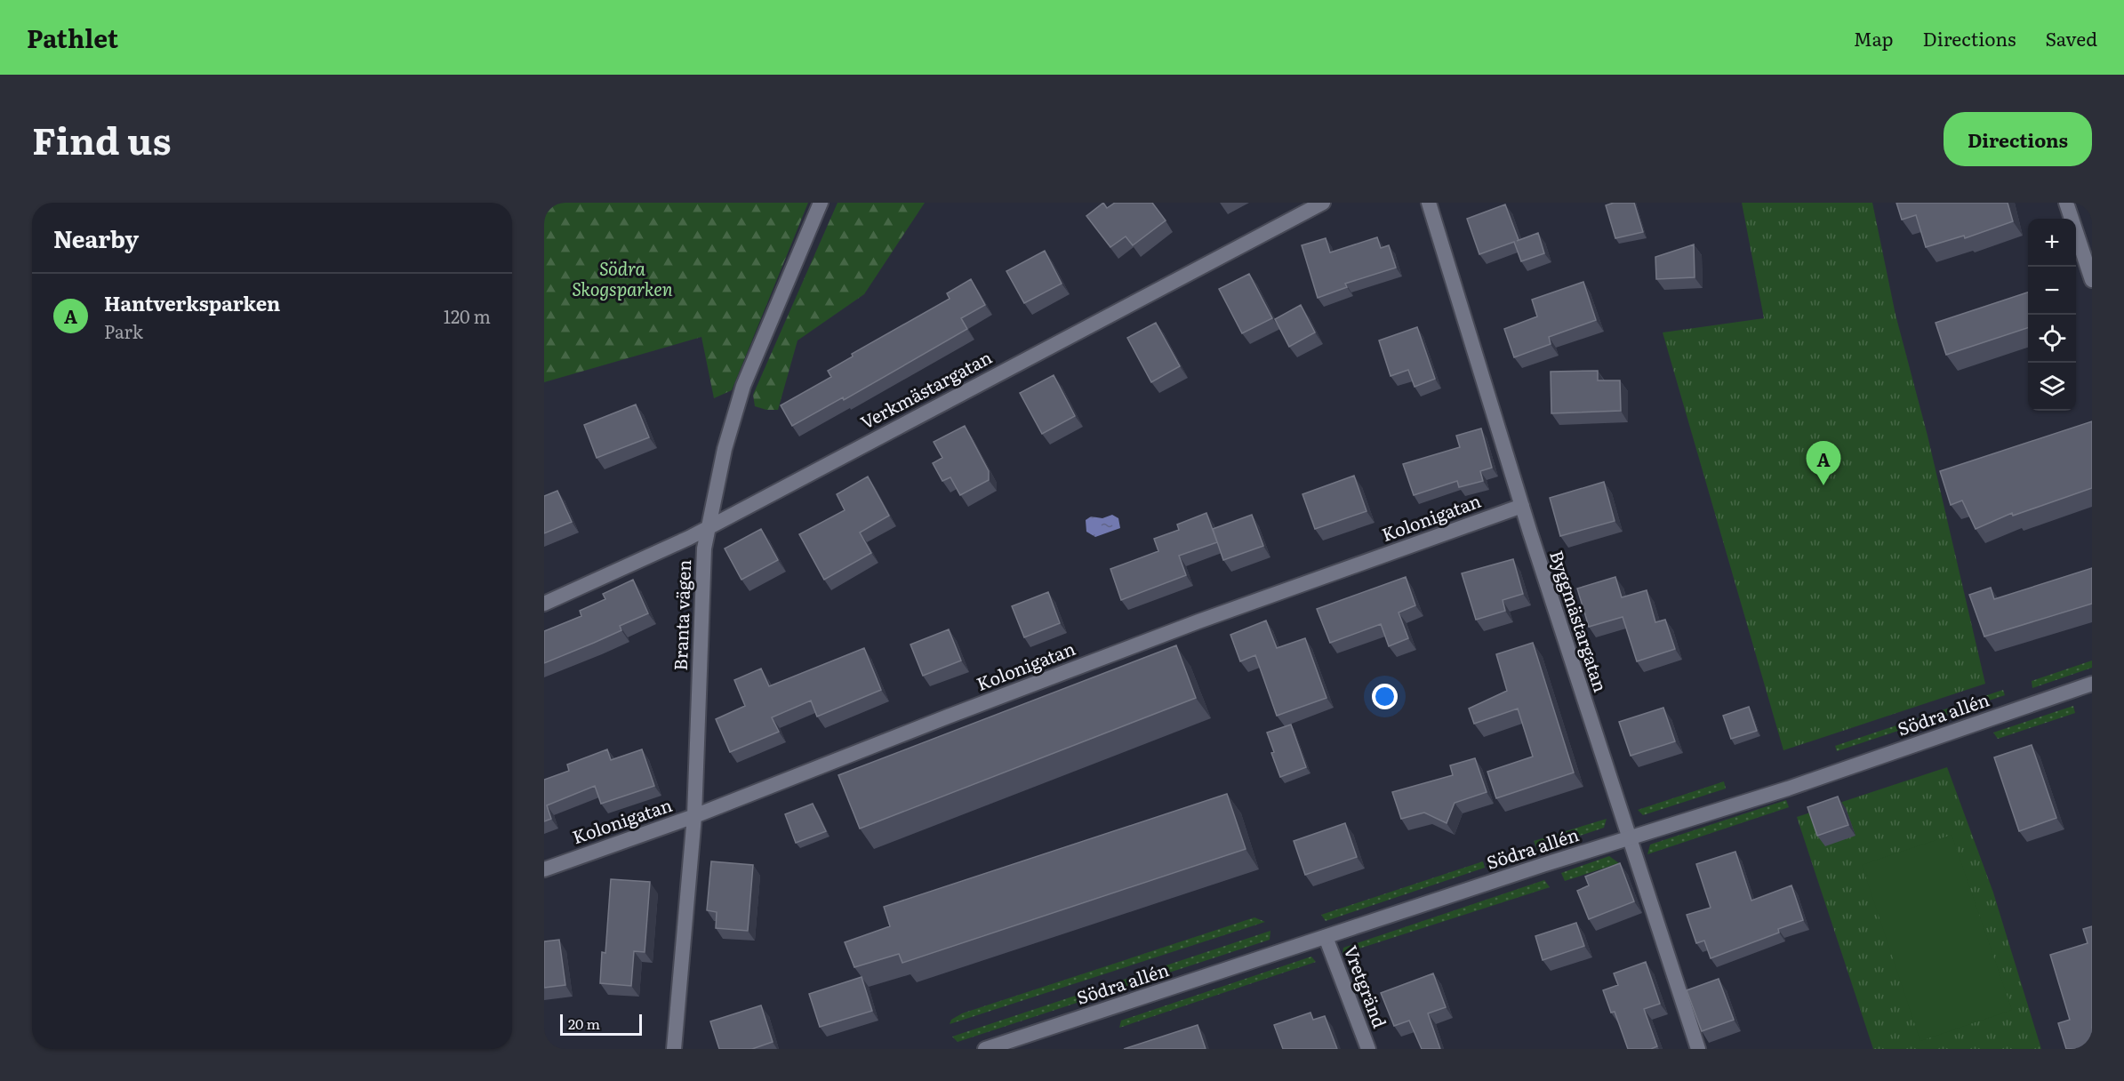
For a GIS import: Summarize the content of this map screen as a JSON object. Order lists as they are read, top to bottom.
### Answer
{
  "streets": {
    "street": [
      "Verkmästargatan",
      "Kolonigatan",
      "Branta vägen",
      "Byggmästargatan",
      "Södra allén",
      "Vretgränd"
    ]
  },
  "crossings": [
    ["Verkmästargatan", "Branta vägen"],
    ["Kolonigatan", "Branta vägen"],
    ["Kolonigatan", "Byggmästargatan"],
    ["Byggmästargatan", "Södra allén"],
    ["Södra allén", "Vretgränd"]
  ],
  "parks": ["Södra Skogsparken"],
  "scale_bar": "20 m",
  "page": {
    "header": "Pathlet",
    "nav": ["Map", "Directions", "Saved"],
    "title": "Find us",
    "buttons": "Directions",
    "heading": "Nearby",
    "map_buttons": ["+", "−"],
    "list": [
      {
        "mark": "A",
        "name": "Hantverksparken",
        "note": "Park",
        "value": "120 m"
      }
    ],
    "pins": "A",
    "scale": "20 m"
  }
}
